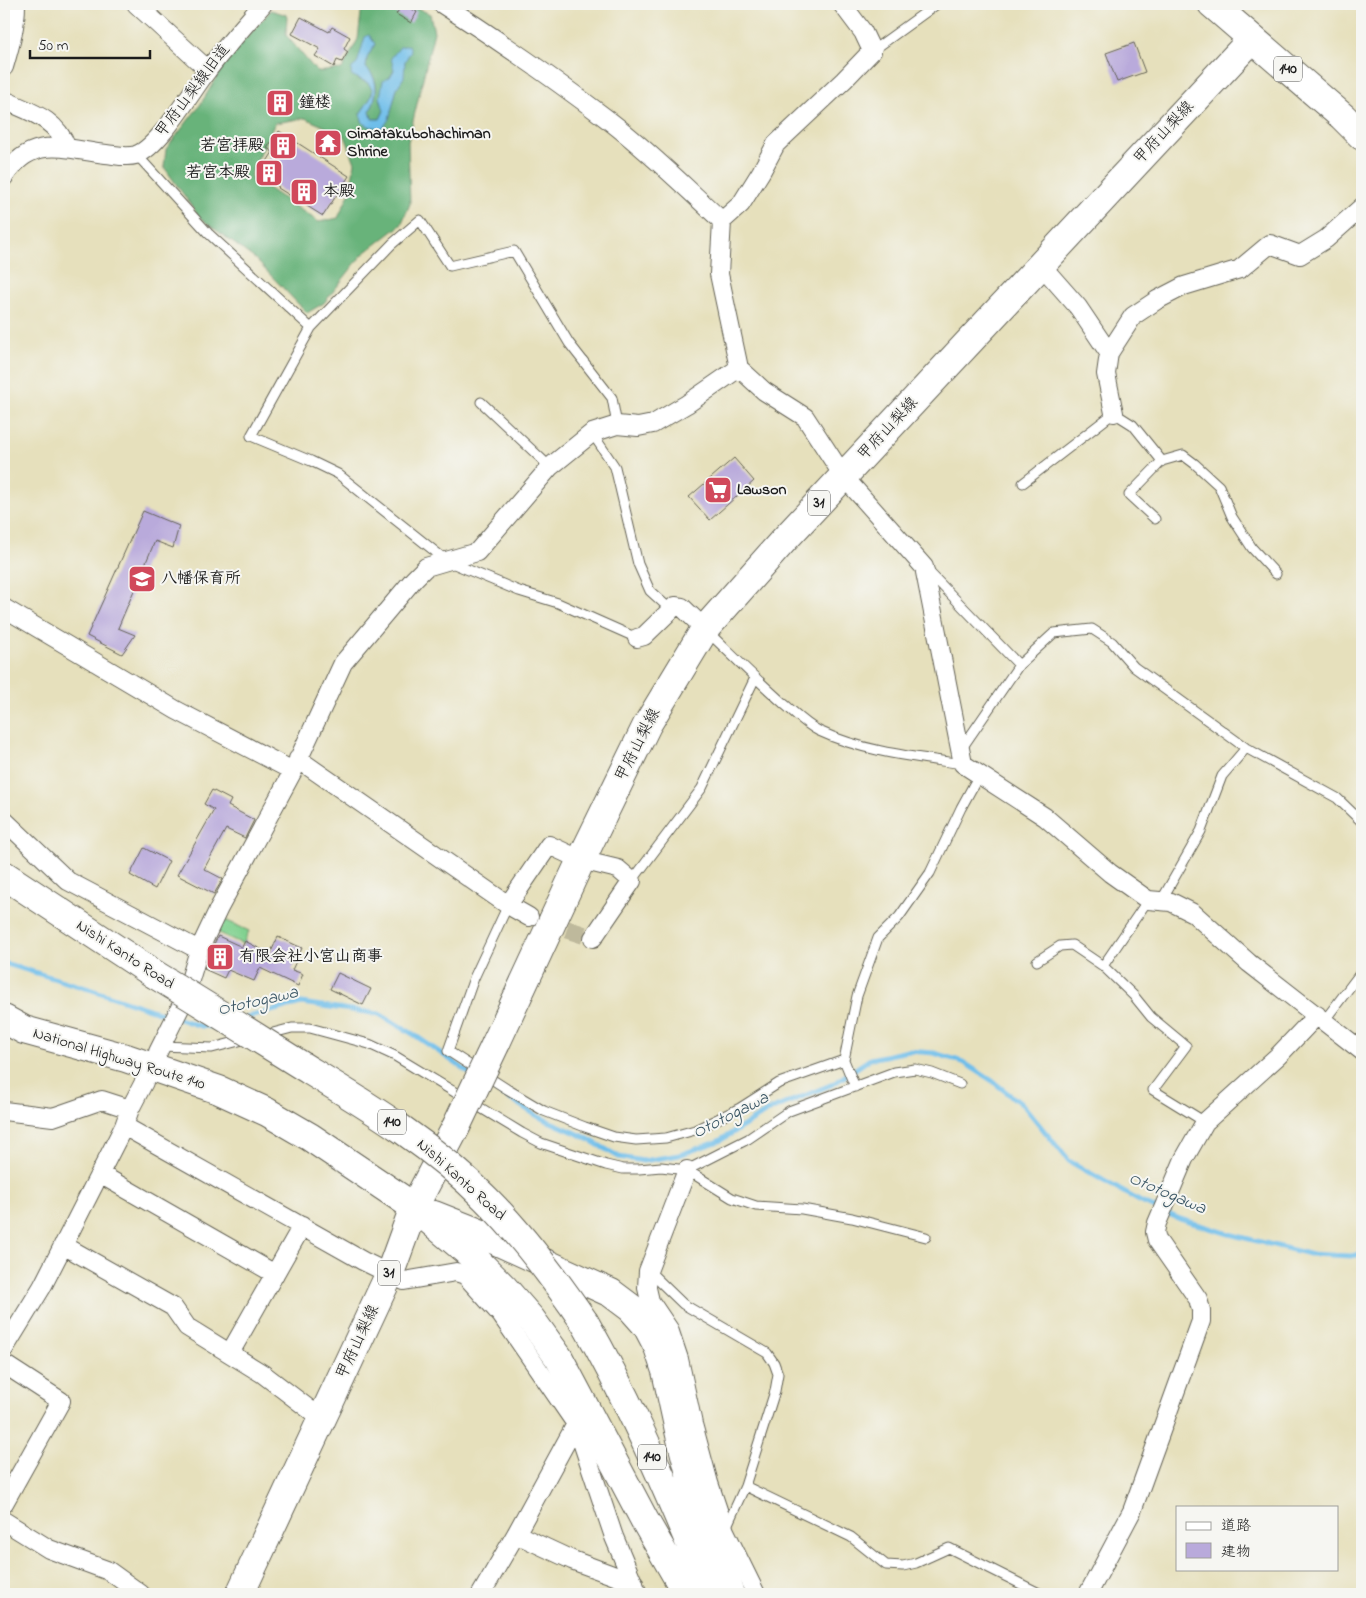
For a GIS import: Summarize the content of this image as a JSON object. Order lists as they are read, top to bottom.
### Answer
{
  "streets": {
    "main road": [
      "140",
      "甲府山梨線",
      "31",
      "Nishi Kanto Road",
      "National Highway Route 140"
    ],
    "street": ["甲府山梨線旧道"]
  },
  "crossings": [
    ["140", "甲府山梨線"],
    ["甲府山梨線", "National Highway Route 140"]
  ],
  "water": ["Ototogawa"],
  "places": {
    "building": [
      "鐘楼",
      "若宮拝殿",
      "若宮本殿",
      "本殿",
      "有限会社小宮山商事"
    ],
    "temple": ["Oimatakubohachiman Shrine"],
    "supermarket": ["Lawson"],
    "school or university": ["八幡保育所"]
  },
  "legend": ["道路", "建物"],
  "scale_bar": "50 m"
}
